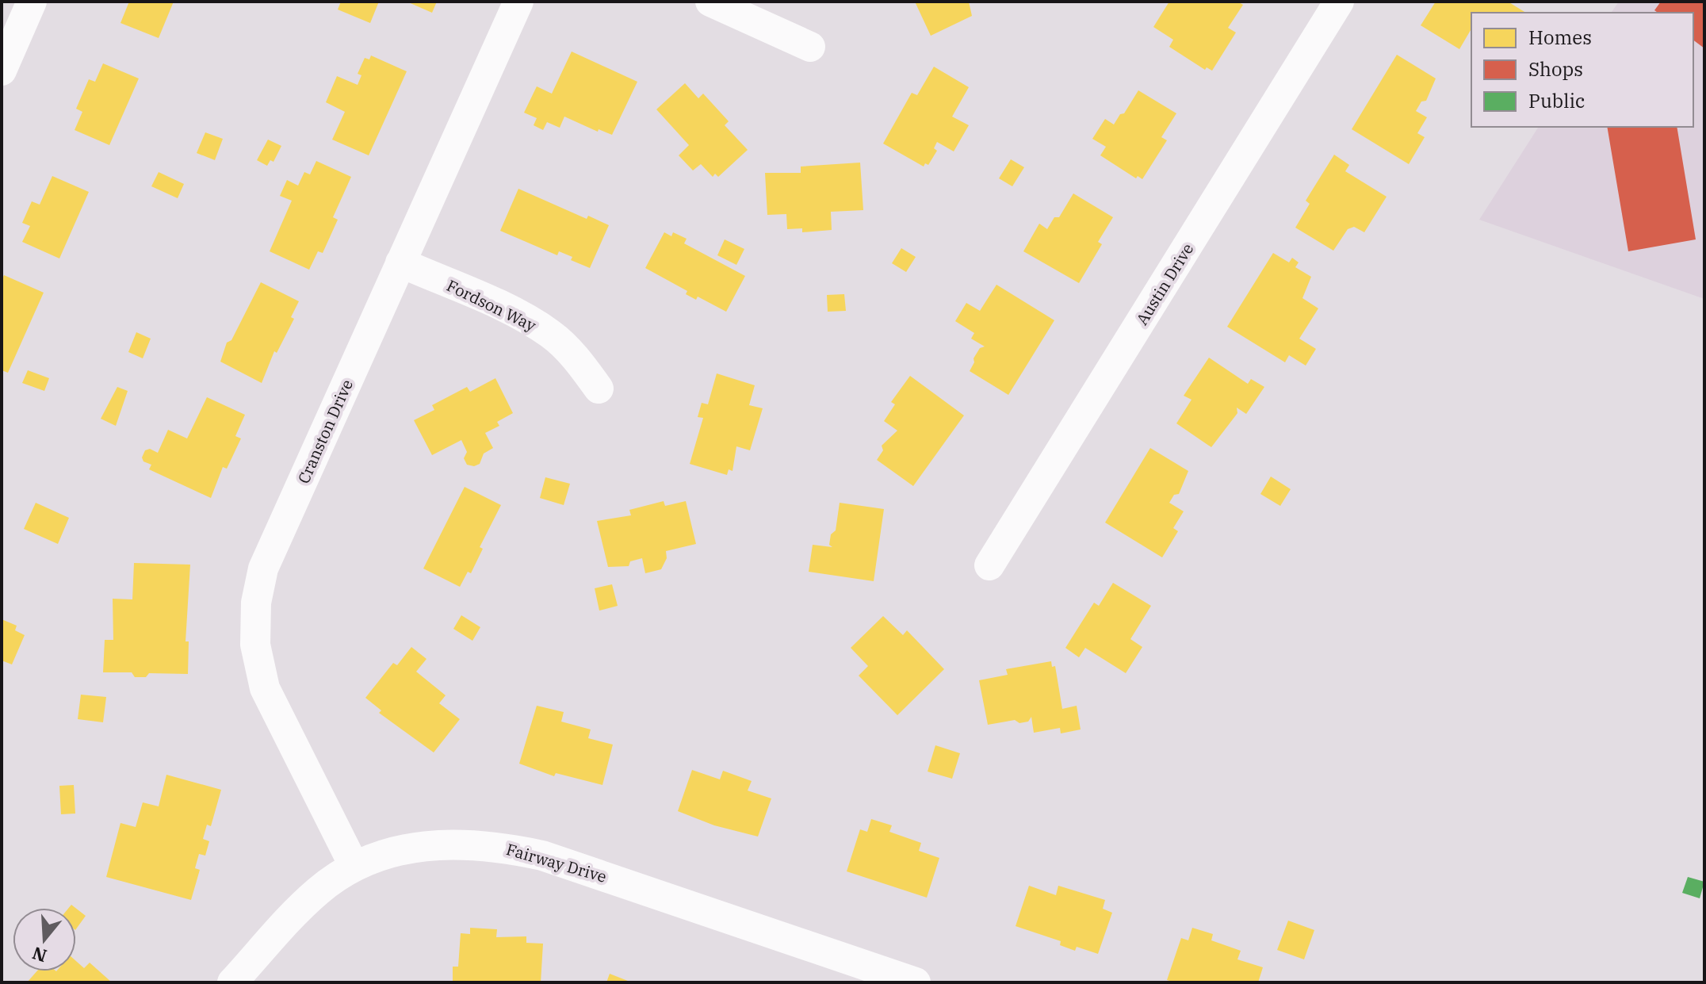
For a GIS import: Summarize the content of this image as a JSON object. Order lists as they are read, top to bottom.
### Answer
{
  "streets": {
    "street": [
      "Austin Drive",
      "Fordson Way",
      "Cranston Drive",
      "Fairway Drive"
    ]
  },
  "crossings": [
    ["Fordson Way", "Cranston Drive"],
    ["Cranston Drive", "Fairway Drive"]
  ],
  "legend": ["Homes", "Shops", "Public"],
  "north": "bottom"
}
